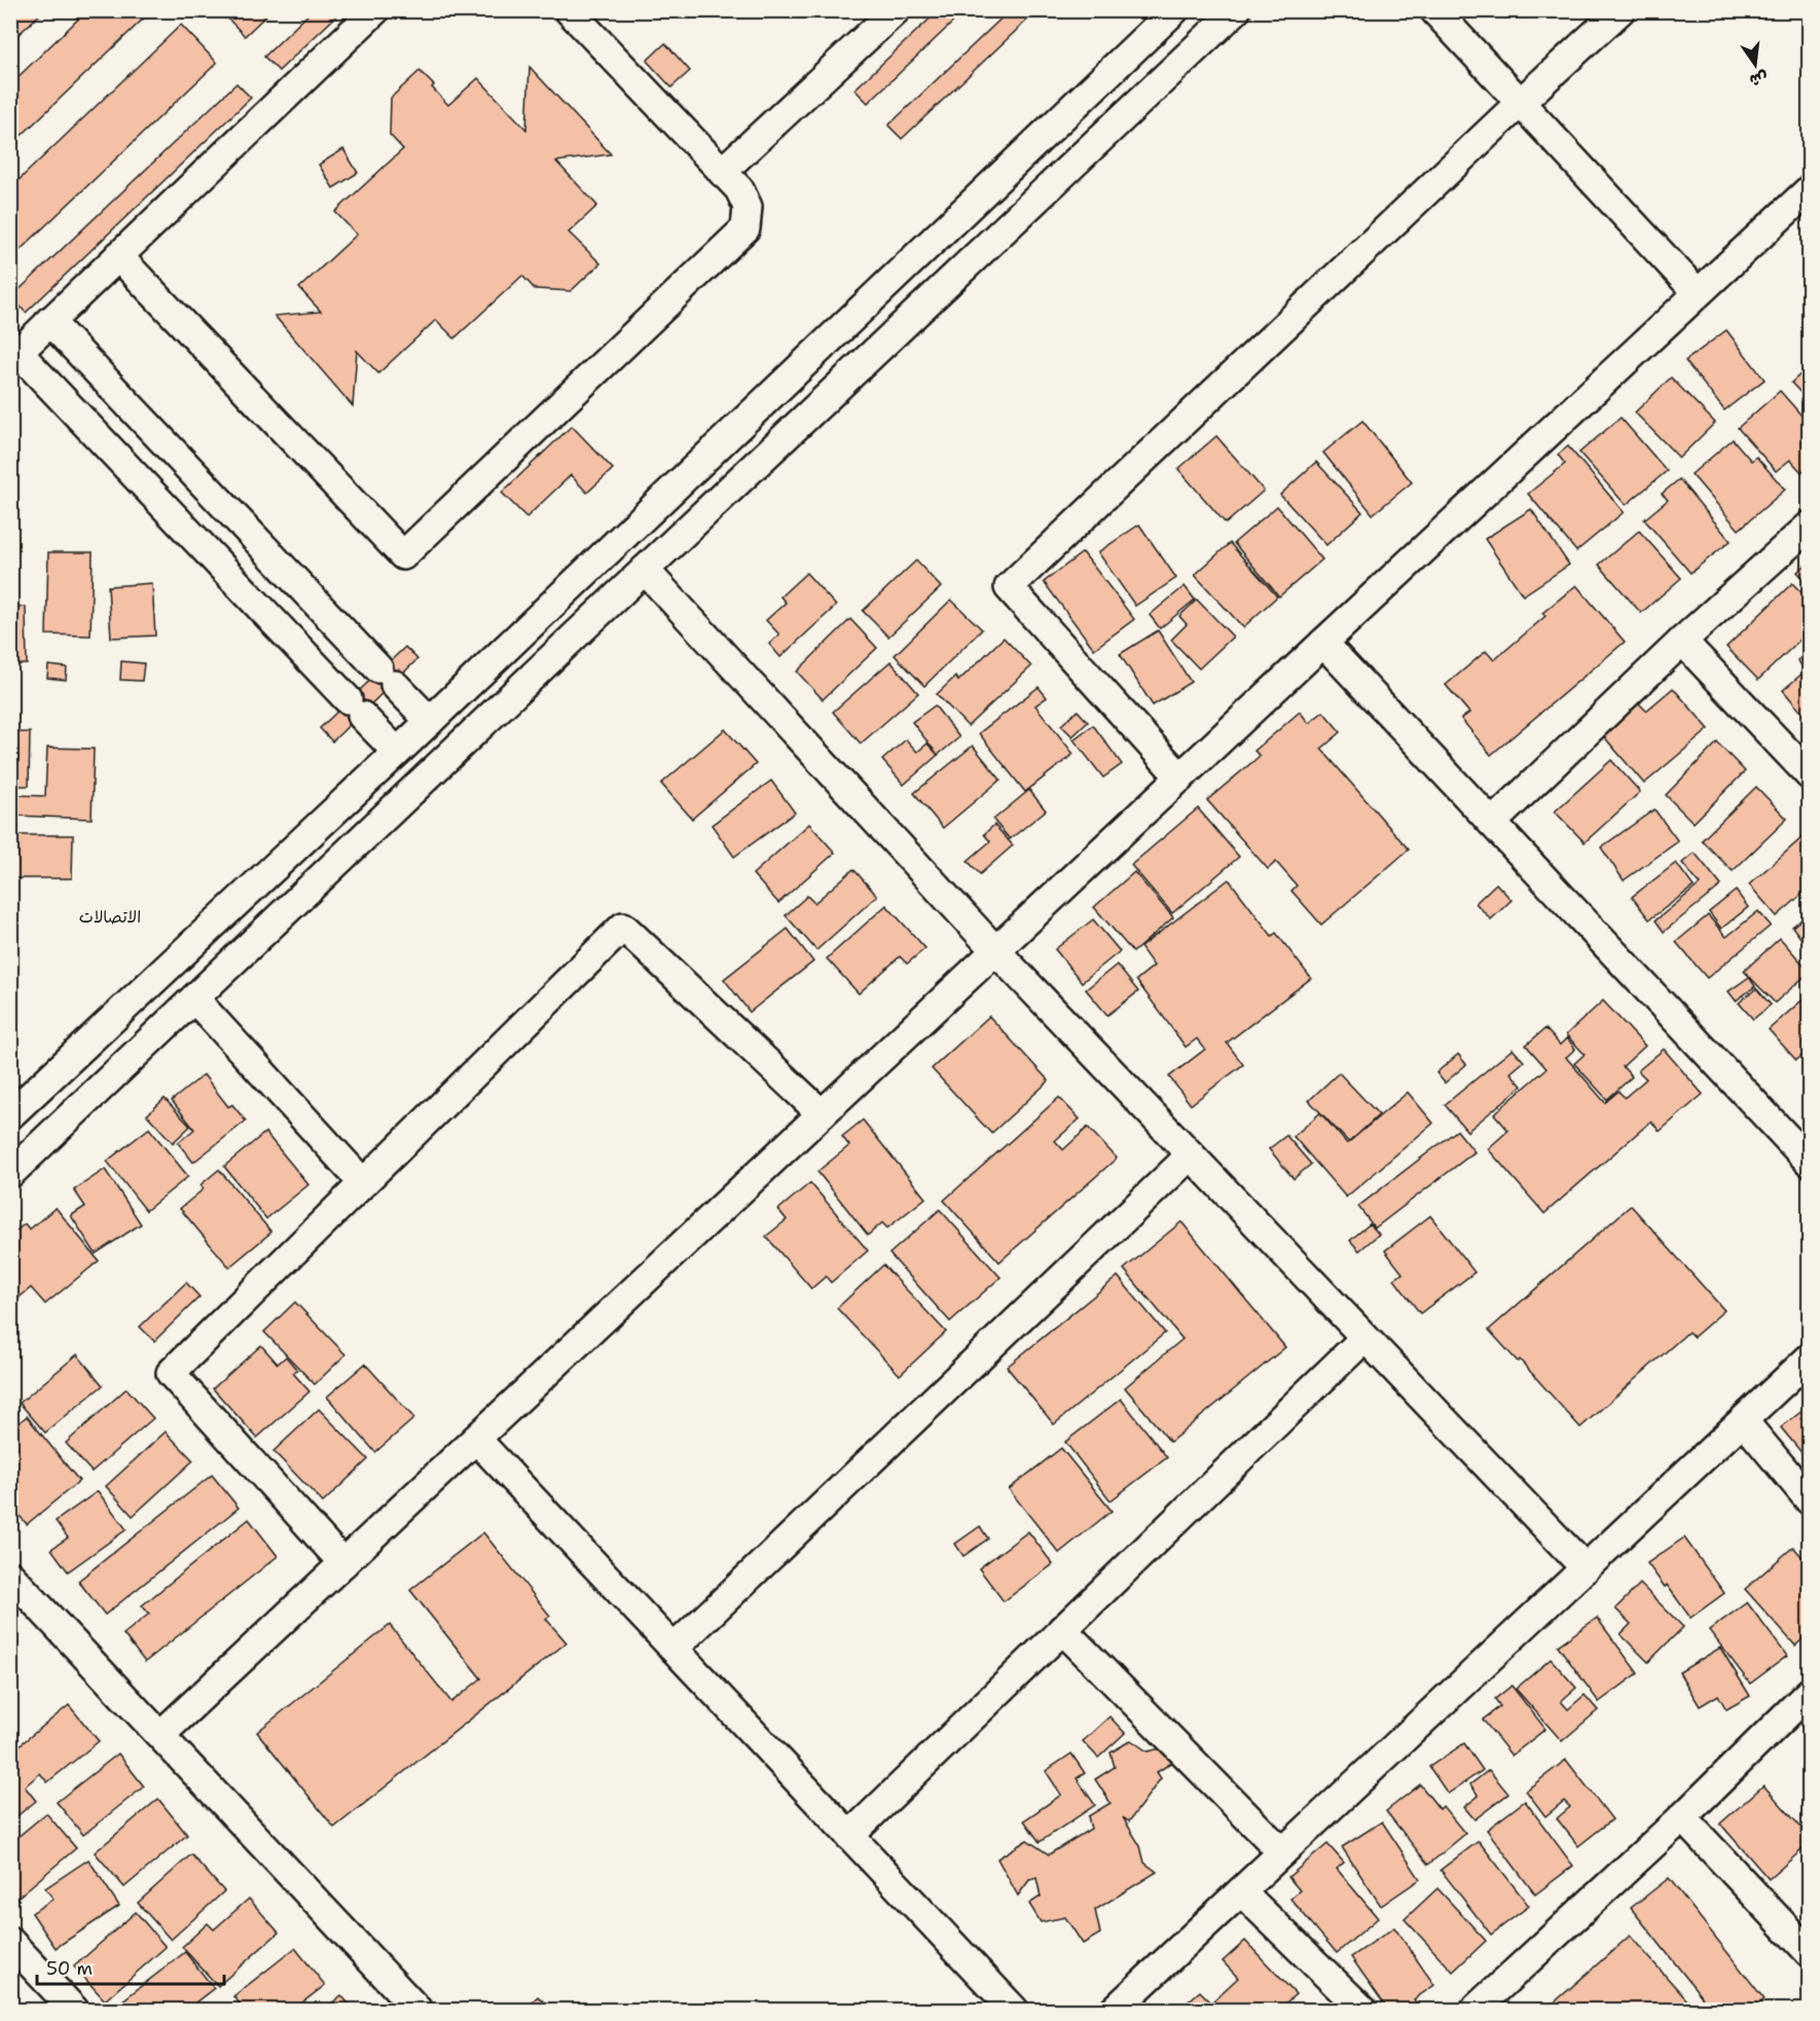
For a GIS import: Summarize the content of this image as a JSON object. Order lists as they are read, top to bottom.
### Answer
{
  "districts": ["الاتصالات"],
  "scale_bar": "50 m",
  "north": "bottom"
}
